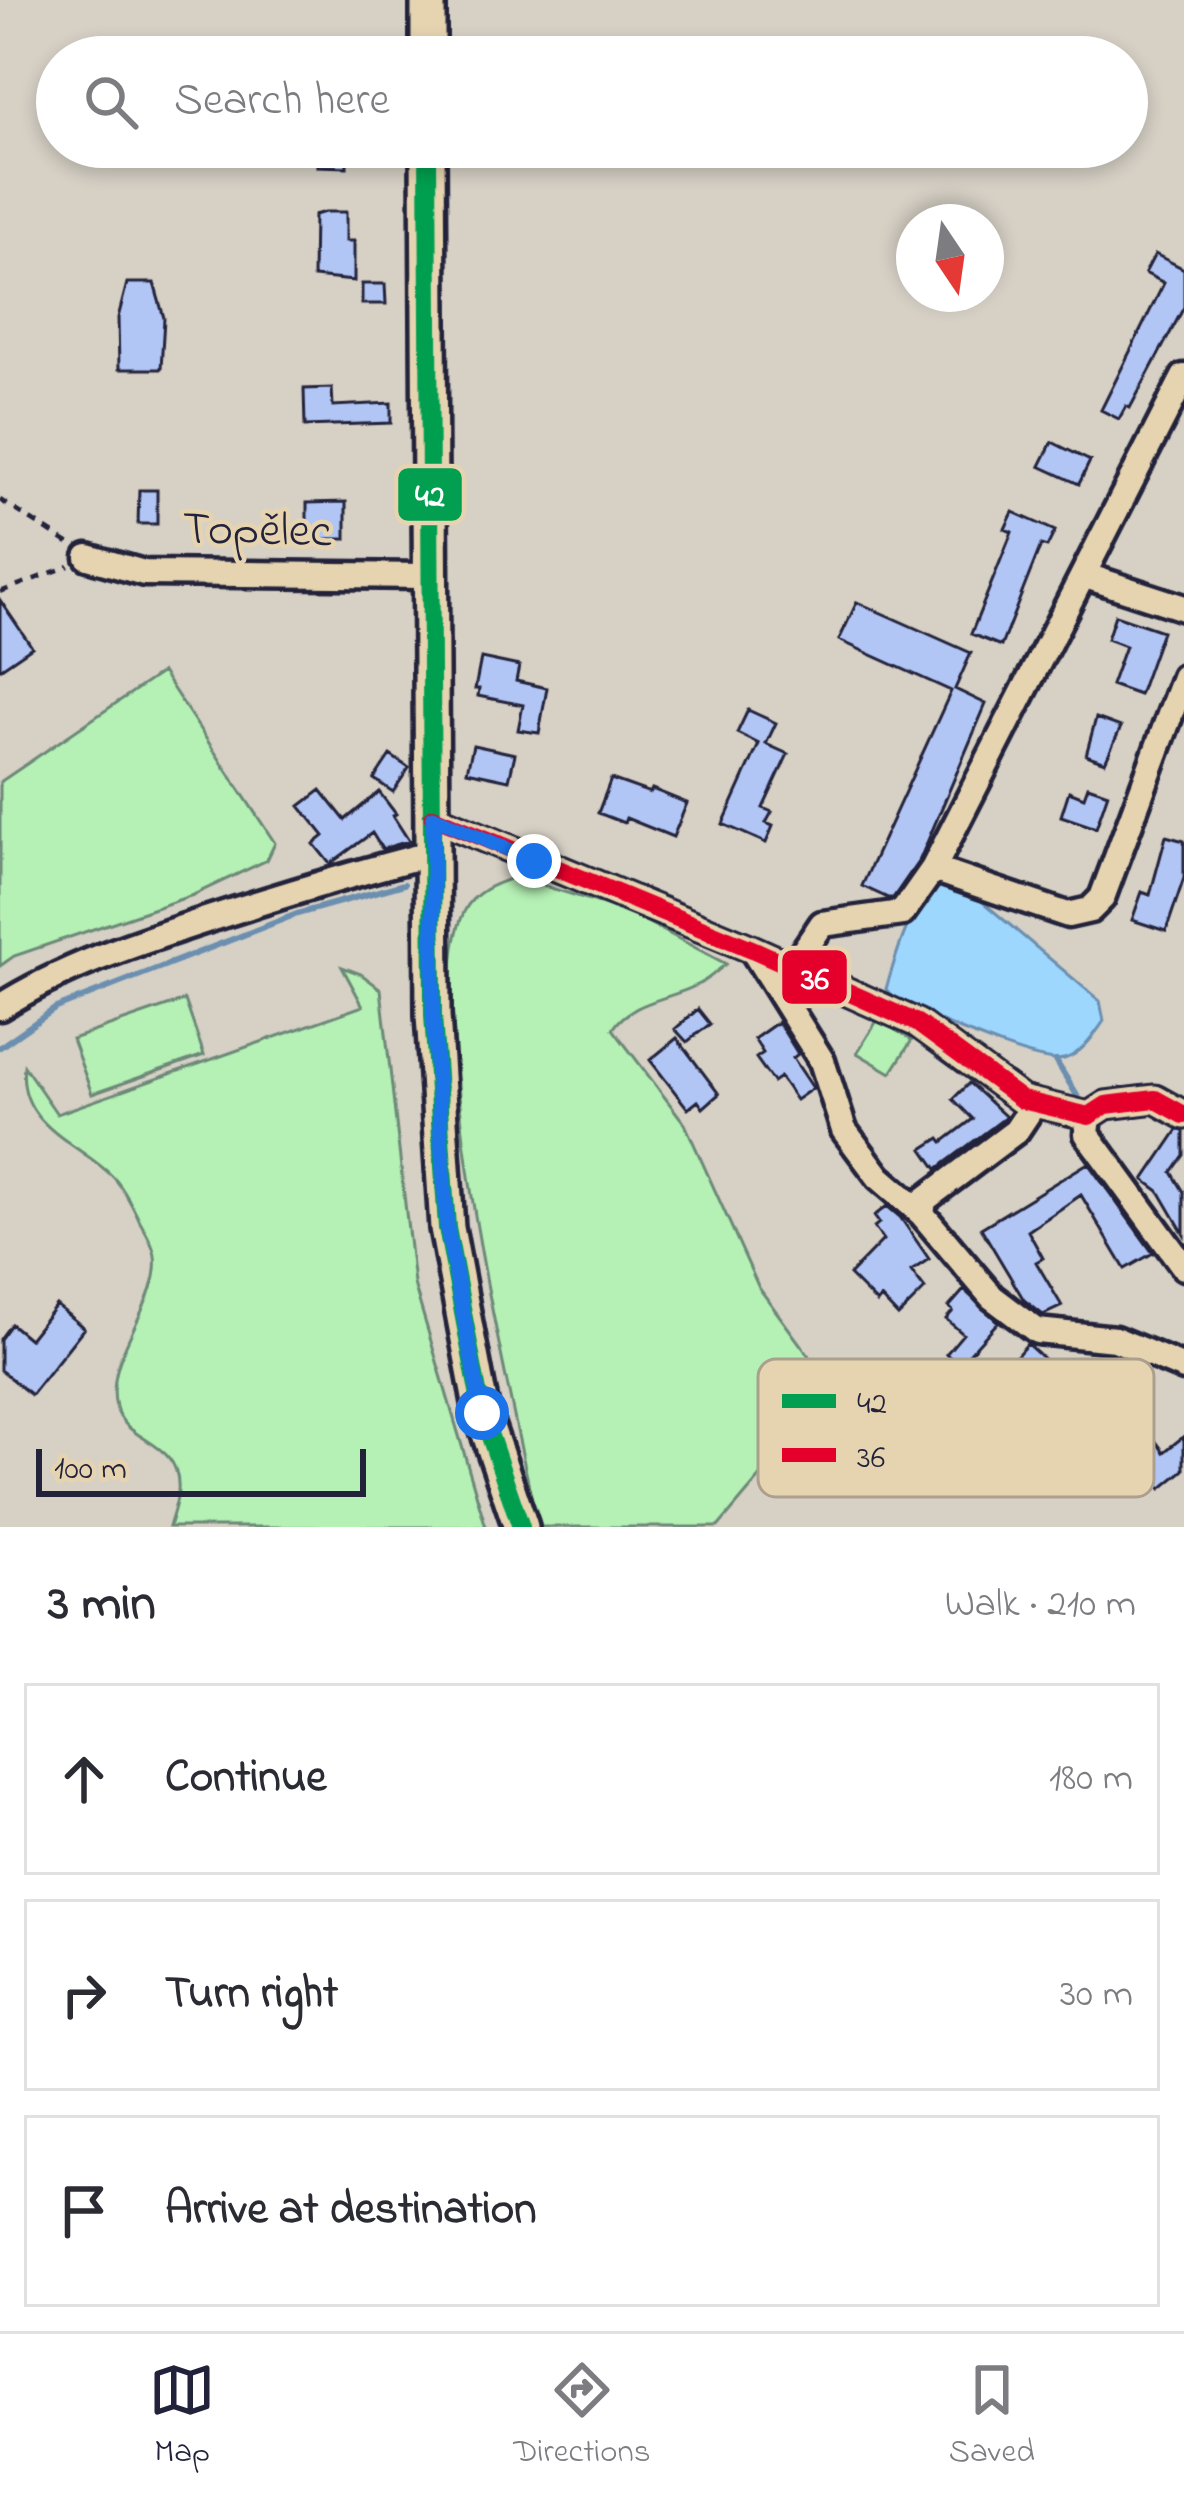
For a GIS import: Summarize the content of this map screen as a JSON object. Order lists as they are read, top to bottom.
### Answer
{
  "streets": {
    "street": ["Topělec"]
  },
  "lines": ["transit line 42", "transit line 36"],
  "legend": ["42", "36"],
  "scale_bar": "100 m",
  "north": "bottom",
  "page": {
    "search": "Search here",
    "scale": "100 m",
    "heading": ["3 min", "Walk · 210 m"],
    "list": [
      ["Continue", "180 m"],
      ["Turn right", "30 m"],
      "Arrive at destination"
    ],
    "nav": ["Map", "Directions", "Saved"]
  }
}
